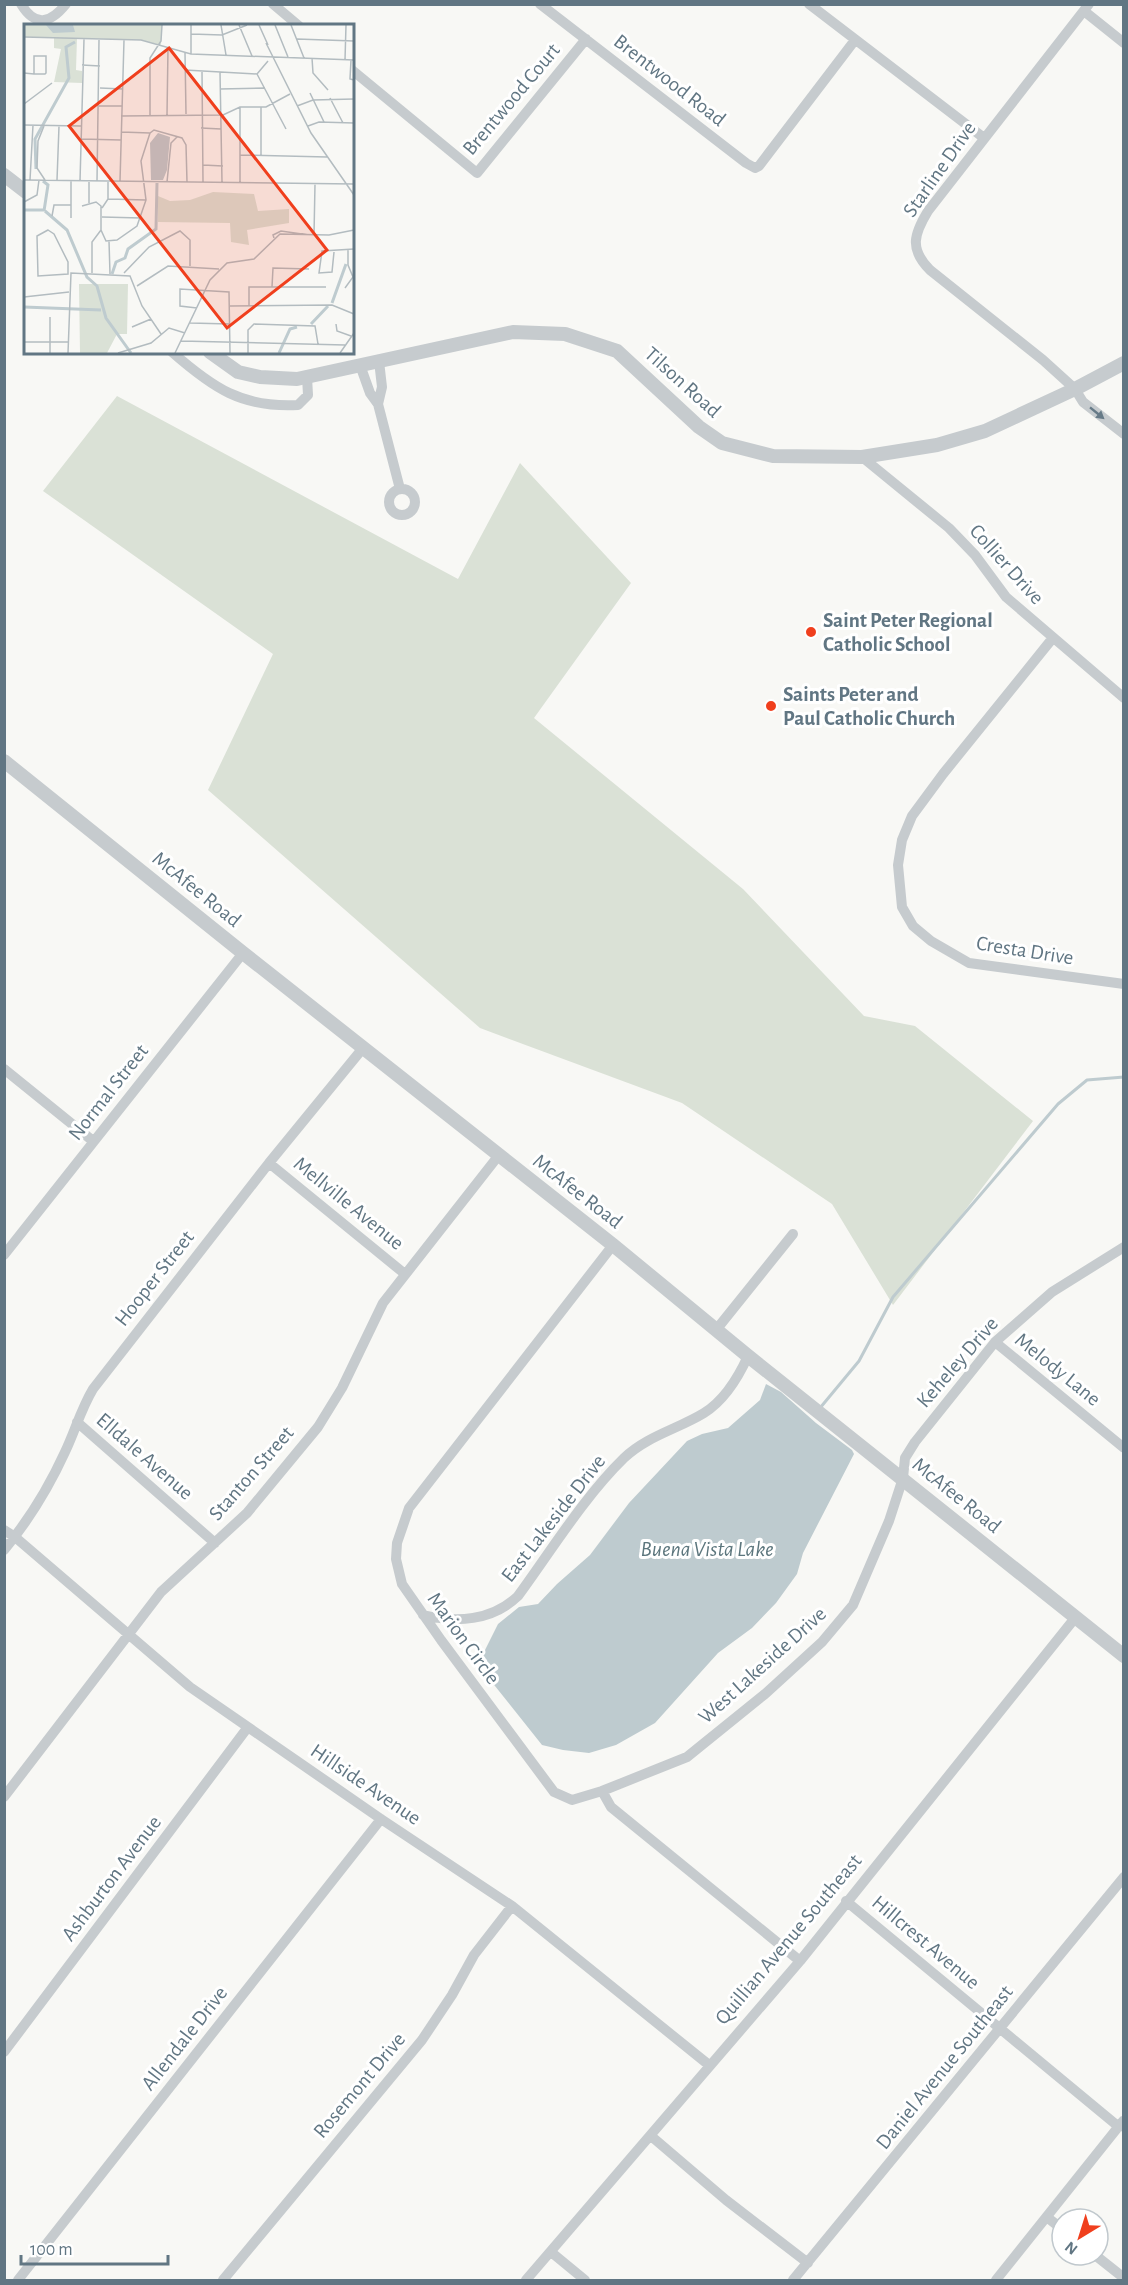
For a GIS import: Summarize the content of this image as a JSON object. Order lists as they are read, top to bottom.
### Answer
{
  "streets": {
    "street": [
      "Brentwood Road",
      "Brentwood Court",
      "Starline Drive",
      "Tilson Road",
      "Collier Drive",
      "McAfee Road",
      "Cresta Drive",
      "Normal Street",
      "Mellville Avenue",
      "Hooper Street",
      "Keheley Drive",
      "Melody Lane",
      "Elldale Avenue",
      "Stanton Street",
      "East Lakeside Drive",
      "Marion Circle",
      "West Lakeside Drive",
      "Hillside Avenue",
      "Ashburton Avenue",
      "Quillian Avenue Southeast",
      "Hillcrest Avenue",
      "Allendale Drive",
      "Daniel Avenue Southeast",
      "Rosemont Drive"
    ]
  },
  "crossings": [
    ["Brentwood Road", "Brentwood Court"],
    ["Starline Drive", "Tilson Road"],
    ["Tilson Road", "Collier Drive"],
    ["Collier Drive", "Cresta Drive"],
    ["McAfee Road", "Normal Street"],
    ["McAfee Road", "Hooper Street"],
    ["McAfee Road", "Keheley Drive"],
    ["McAfee Road", "Stanton Street"],
    ["McAfee Road", "East Lakeside Drive"],
    ["McAfee Road", "Marion Circle"],
    ["McAfee Road", "West Lakeside Drive"],
    ["McAfee Road", "Quillian Avenue Southeast"],
    ["Mellville Avenue", "Hooper Street"],
    ["Mellville Avenue", "Stanton Street"],
    ["Hooper Street", "Elldale Avenue"],
    ["Hooper Street", "Hillside Avenue"],
    ["Keheley Drive", "Melody Lane"],
    ["Keheley Drive", "West Lakeside Drive"],
    ["Elldale Avenue", "Stanton Street"],
    ["Stanton Street", "Hillside Avenue"],
    ["East Lakeside Drive", "Marion Circle"],
    ["Marion Circle", "West Lakeside Drive"],
    ["Hillside Avenue", "Ashburton Avenue"],
    ["Hillside Avenue", "Quillian Avenue Southeast"],
    ["Hillside Avenue", "Allendale Drive"],
    ["Hillside Avenue", "Rosemont Drive"],
    ["Quillian Avenue Southeast", "Hillcrest Avenue"],
    ["Hillcrest Avenue", "Daniel Avenue Southeast"]
  ],
  "water": ["Buena Vista Lake"],
  "places": ["Saint Peter Regional Catholic School", "Saints Peter and Paul Catholic Church"],
  "scale_bar": "100 m",
  "north": "bottom left"
}
